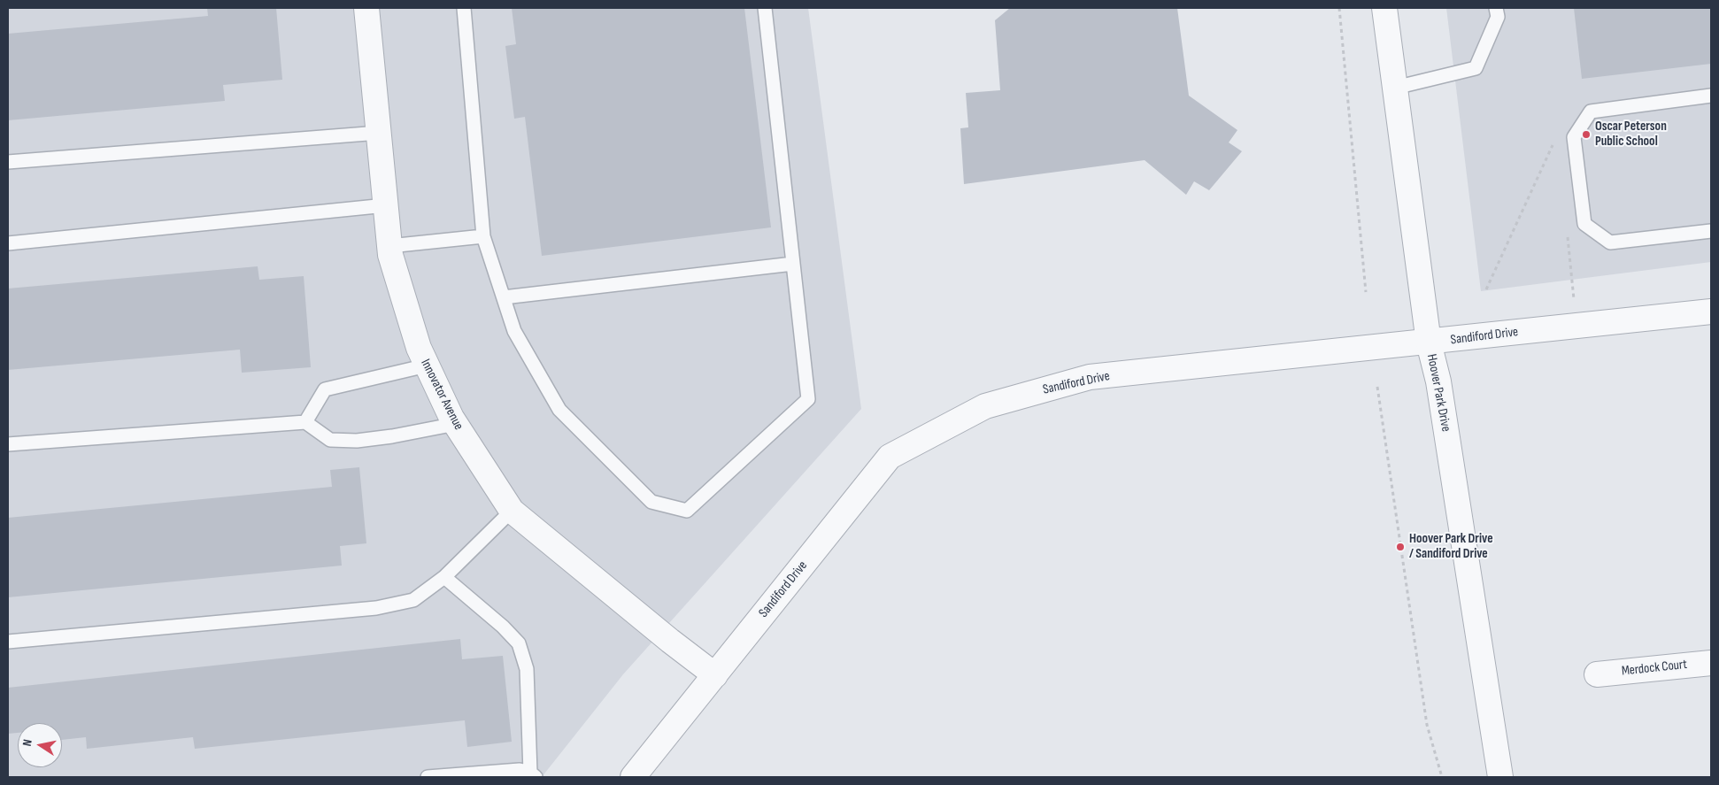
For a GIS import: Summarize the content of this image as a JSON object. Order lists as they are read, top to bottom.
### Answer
{
  "streets": {
    "street": [
      "Sandiford Drive",
      "Hoover Park Drive",
      "Innovator Avenue",
      "Merdock Court"
    ]
  },
  "crossings": [
    ["Sandiford Drive", "Hoover Park Drive"],
    ["Sandiford Drive", "Innovator Avenue"]
  ],
  "places": ["Oscar Peterson Public School", "Hoover Park Drive / Sandiford Drive"],
  "north": "left"
}
